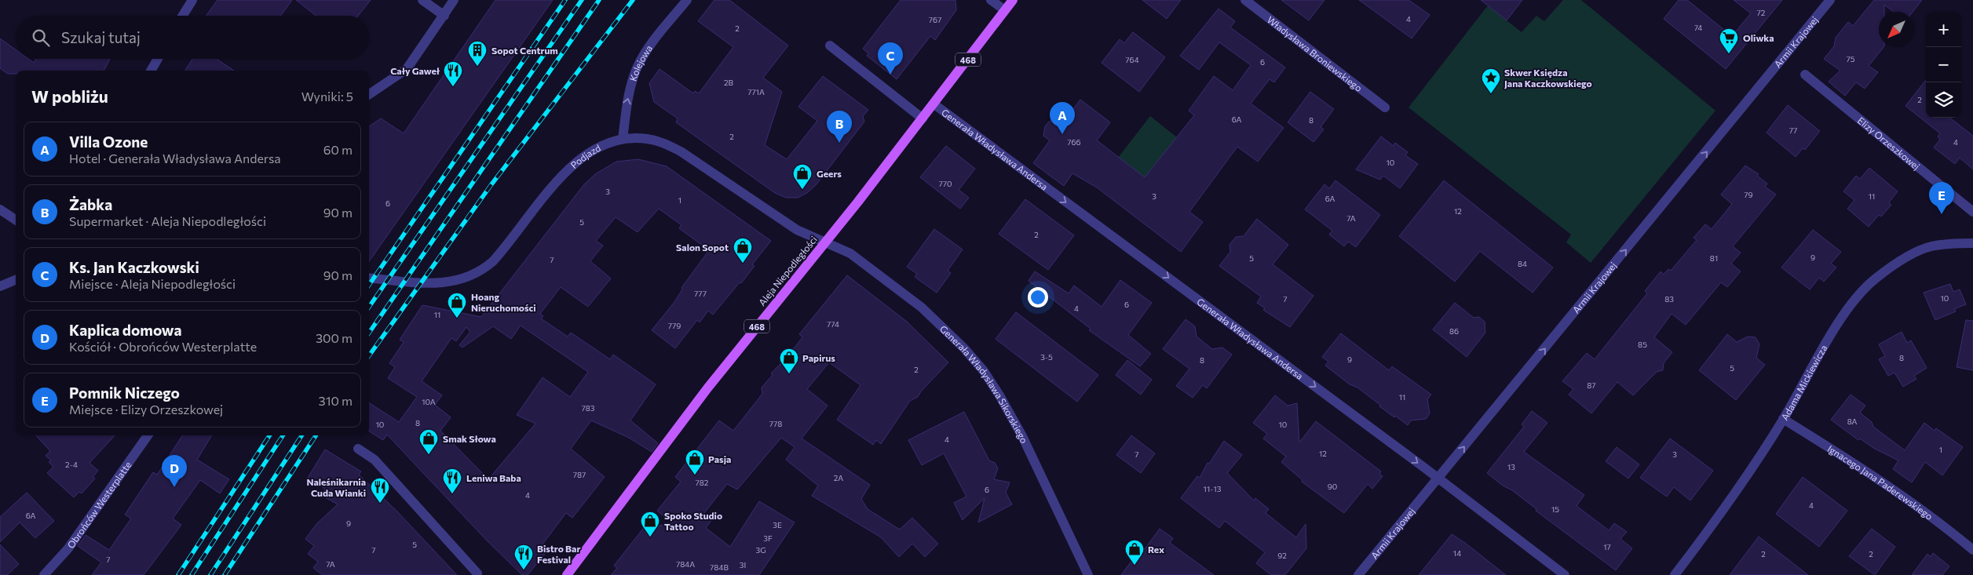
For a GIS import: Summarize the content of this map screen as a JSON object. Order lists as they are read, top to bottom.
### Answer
{
  "streets": {
    "main road": ["468", "Aleja Niepodległości"],
    "street": [
      "Armii Krajowej",
      "Władysława Broniewskiego",
      "Kolejowa",
      "Elizy Orzeszkowej",
      "Generała Władysława Andersa",
      "Podjazd",
      "Adama Mickiewicza",
      "Generała Władysława Sikorskiego",
      "Ignacego Jana Paderewskiego",
      "Obrońców Westerplatte"
    ]
  },
  "crossings": [
    ["Armii Krajowej", "Generała Władysława Andersa"],
    ["Kolejowa", "Podjazd"],
    ["Generała Władysława Andersa", "Aleja Niepodległości"],
    ["Podjazd", "Aleja Niepodległości"],
    ["Podjazd", "Generała Władysława Sikorskiego"],
    ["Aleja Niepodległości", "Generała Władysława Sikorskiego"],
    ["Adama Mickiewicza", "Ignacego Jana Paderewskiego"]
  ],
  "one_way": ["Armii Krajowej", "Kolejowa", "Generała Władysława Andersa"],
  "places": {
    "supermarket": ["Oliwka"],
    "building": ["Sopot Centrum"],
    "restaurant": [
      "Cały Gaweł",
      "Leniwa Baba",
      "Naleśnikarnia Cuda Wianki",
      "Bistro Bar Festival"
    ],
    "place": ["Skwer Księdza Jana Kaczkowskiego"],
    "shop": [
      "Geers",
      "Salon Sopot",
      "Hoang Nieruchomości",
      "Papirus",
      "Smak Słowa",
      "Pasja",
      "Spoko Studio Tattoo",
      "Rex"
    ]
  },
  "house_numbers": [
    "72",
    "4",
    "767",
    "74",
    "2",
    "75",
    "764",
    "6",
    "2B",
    "771A",
    "2",
    "6A",
    "8",
    "77",
    "2",
    "766",
    "4",
    "10",
    "770",
    "3",
    "79",
    "3",
    "11",
    "6A",
    "1",
    "6",
    "12",
    "7A",
    "5",
    "2",
    "9",
    "5",
    "81",
    "7",
    "84",
    "777",
    "10",
    "7",
    "83",
    "6",
    "4",
    "11",
    "774",
    "779",
    "86",
    "85",
    "3-5",
    "8",
    "9",
    "8",
    "5",
    "2",
    "87",
    "11",
    "10A",
    "783",
    "8A",
    "8",
    "778",
    "10",
    "10",
    "4",
    "1",
    "12",
    "7",
    "3",
    "2-4",
    "13",
    "787",
    "2A",
    "782",
    "90",
    "11-13",
    "6",
    "4",
    "4",
    "15",
    "6A",
    "9",
    "3E",
    "3F",
    "5",
    "17",
    "7",
    "3G",
    "14",
    "2",
    "2",
    "92",
    "7",
    "7A",
    "784A",
    "3I",
    "784B"
  ],
  "north": "bottom left",
  "page": {
    "map_buttons": ["+", "−"],
    "search": "Szukaj tutaj",
    "pins": [
      "C",
      "A",
      "B",
      "E",
      "D"
    ],
    "heading": ["W pobliżu", "Wyniki: 5"],
    "list": [
      {
        "mark": "A",
        "name": "Villa Ozone",
        "note": "Hotel · Generała Władysława Andersa",
        "value": "60 m"
      },
      {
        "mark": "B",
        "name": "Żabka",
        "note": "Supermarket · Aleja Niepodległości",
        "value": "90 m"
      },
      {
        "mark": "C",
        "name": "Ks. Jan Kaczkowski",
        "note": "Miejsce · Aleja Niepodległości",
        "value": "90 m"
      },
      {
        "mark": "D",
        "name": "Kaplica domowa",
        "note": "Kościół · Obrońców Westerplatte",
        "value": "300 m"
      },
      {
        "mark": "E",
        "name": "Pomnik Niczego",
        "note": "Miejsce · Elizy Orzeszkowej",
        "value": "310 m"
      }
    ]
  }
}
